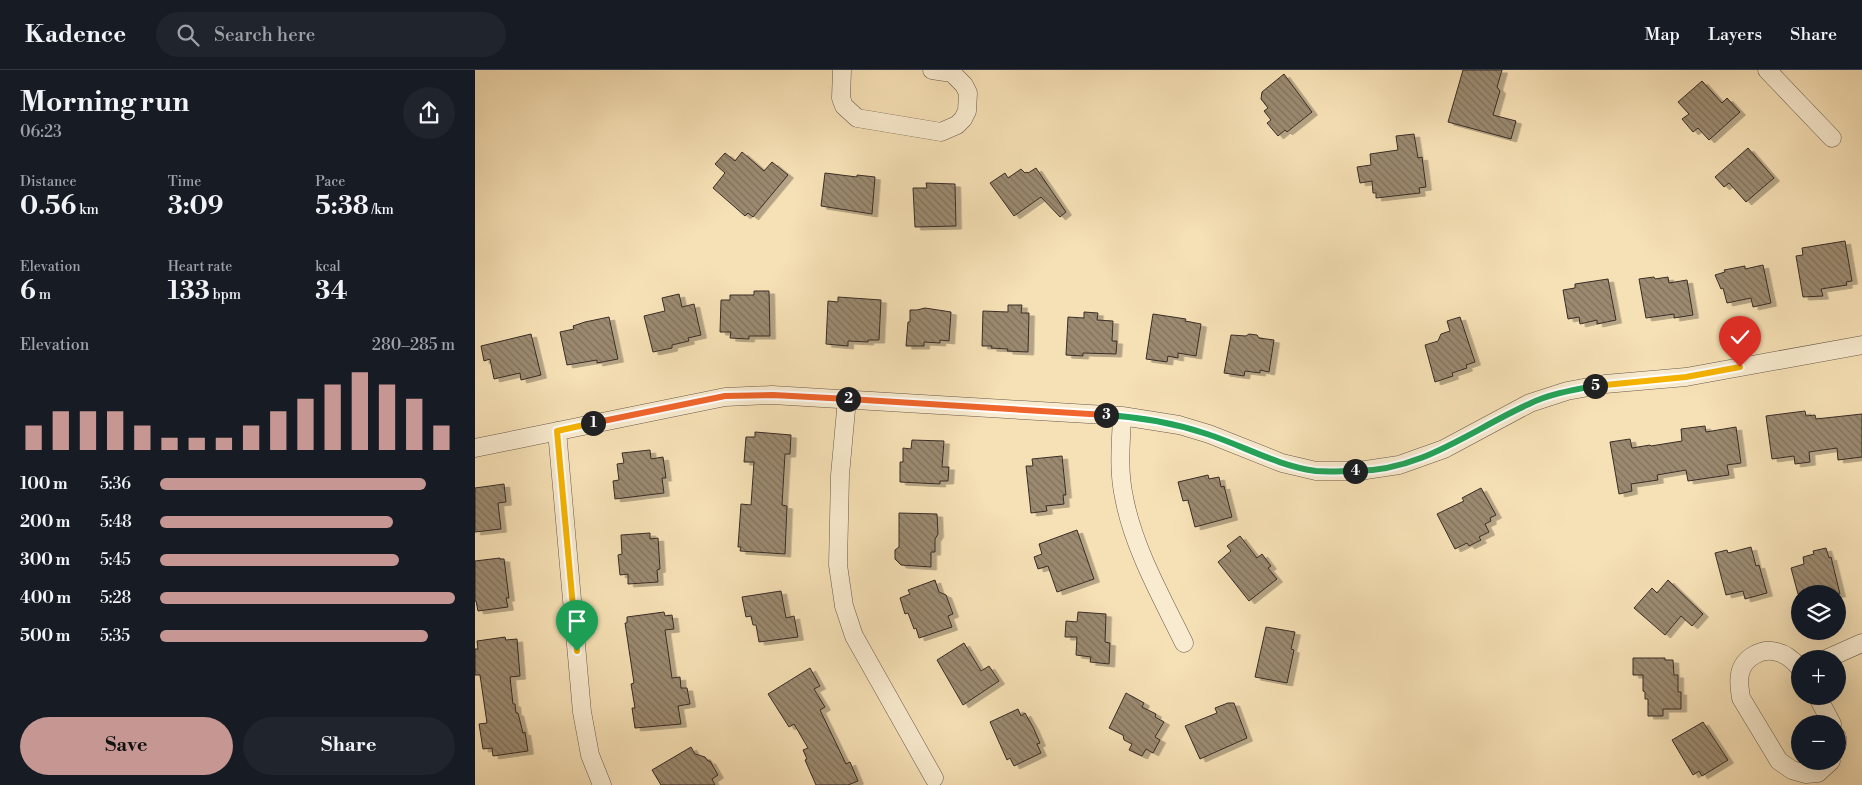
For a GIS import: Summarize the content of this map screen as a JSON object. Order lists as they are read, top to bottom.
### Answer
{
  "page": {
    "header": "Kadence",
    "search": "Search here",
    "nav": ["Map", "Layers", "Share"],
    "heading": ["Morning run", "06:23"],
    "stats": [
      ["Distance", "0.56 km"],
      ["Time", "3:09"],
      ["Pace", "5:38 /km"],
      ["Elevation", "6 m"],
      ["Heart rate", "133 bpm"],
      ["kcal", "34"]
    ],
    "chart": ["Elevation", "280–285 m"],
    "pins": [
      "5",
      "2",
      "3",
      "1",
      "4"
    ],
    "list": [
      {
        "name": "100 m",
        "note": "5:36"
      },
      {
        "name": "200 m",
        "note": "5:48"
      },
      {
        "name": "300 m",
        "note": "5:45"
      },
      {
        "name": "400 m",
        "note": "5:28"
      },
      {
        "name": "500 m",
        "note": "5:35"
      }
    ],
    "map_buttons": ["+", "−"],
    "buttons": ["Save", "Share"]
  }
}
